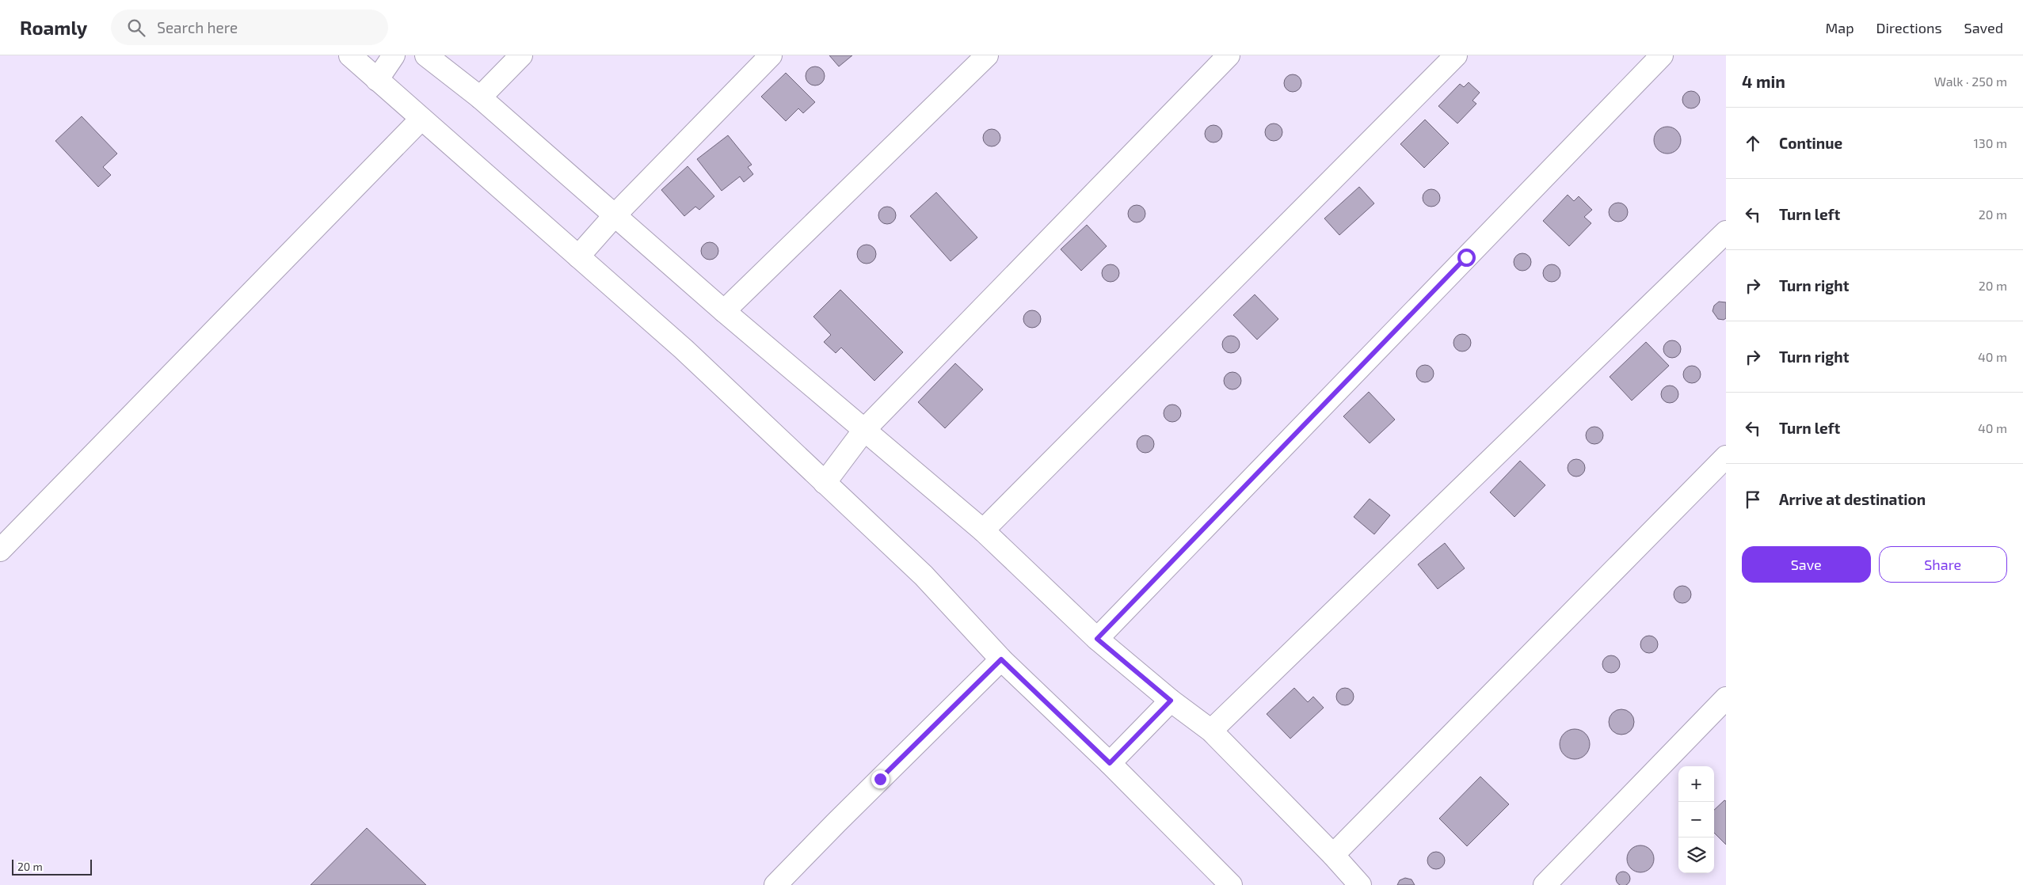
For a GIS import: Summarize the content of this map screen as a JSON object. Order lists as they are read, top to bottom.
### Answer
{
  "scale_bar": "20 m",
  "page": {
    "header": "Roamly",
    "search": "Search here",
    "nav": ["Map", "Directions", "Saved"],
    "heading": ["4 min", "Walk · 250 m"],
    "list": [
      ["Continue", "130 m"],
      ["Turn left", "20 m"],
      ["Turn right", "20 m"],
      ["Turn right", "40 m"],
      ["Turn left", "40 m"],
      "Arrive at destination"
    ],
    "buttons": ["Save", "Share"],
    "map_buttons": ["+", "−"],
    "scale": "20 m"
  }
}
